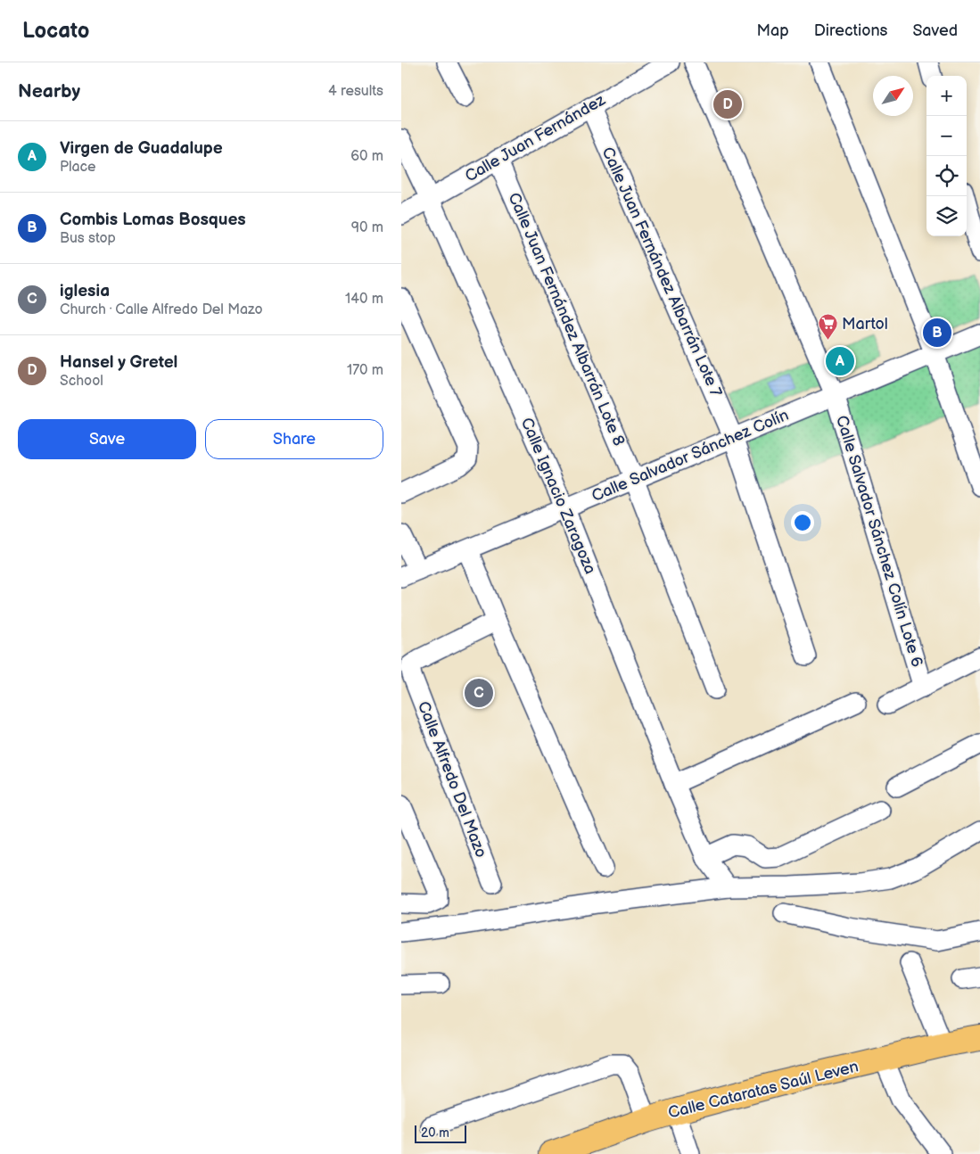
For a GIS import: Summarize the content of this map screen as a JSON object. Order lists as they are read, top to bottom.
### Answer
{
  "streets": {
    "main road": ["Calle Cataratas Saúl Leven"],
    "street": [
      "Calle Juan Fernández",
      "Calle Juan Fernández Albarrán Lote 7",
      "Calle Juan Fernández Albarrán Lote 8",
      "Calle Salvador Sánchez Colín",
      "Calle Ignacio Zaragoza",
      "Calle Salvador Sánchez Colín Lote 6",
      "Calle Alfredo Del Mazo"
    ]
  },
  "crossings": [
    ["Calle Juan Fernández", "Calle Juan Fernández Albarrán Lote 7"],
    ["Calle Juan Fernández", "Calle Juan Fernández Albarrán Lote 8"],
    ["Calle Juan Fernández", "Calle Ignacio Zaragoza"],
    ["Calle Juan Fernández Albarrán Lote 7", "Calle Salvador Sánchez Colín"],
    ["Calle Juan Fernández Albarrán Lote 8", "Calle Salvador Sánchez Colín"],
    ["Calle Salvador Sánchez Colín", "Calle Ignacio Zaragoza"],
    ["Calle Salvador Sánchez Colín", "Calle Salvador Sánchez Colín Lote 6"]
  ],
  "places": {
    "supermarket": ["Martol"]
  },
  "scale_bar": "20 m",
  "north": "top right",
  "page": {
    "header": "Locato",
    "nav": ["Map", "Directions", "Saved"],
    "heading": ["Nearby", "4 results"],
    "map_buttons": ["+", "−"],
    "pins": [
      "D",
      "B",
      "A",
      "C"
    ],
    "list": [
      {
        "mark": "A",
        "name": "Virgen de Guadalupe",
        "note": "Place",
        "value": "60 m"
      },
      {
        "mark": "B",
        "name": "Combis Lomas Bosques",
        "note": "Bus stop",
        "value": "90 m"
      },
      {
        "mark": "C",
        "name": "iglesia",
        "note": "Church · Calle Alfredo Del Mazo",
        "value": "140 m"
      },
      {
        "mark": "D",
        "name": "Hansel y Gretel",
        "note": "School",
        "value": "170 m"
      }
    ],
    "buttons": ["Save", "Share"],
    "scale": "20 m"
  }
}
